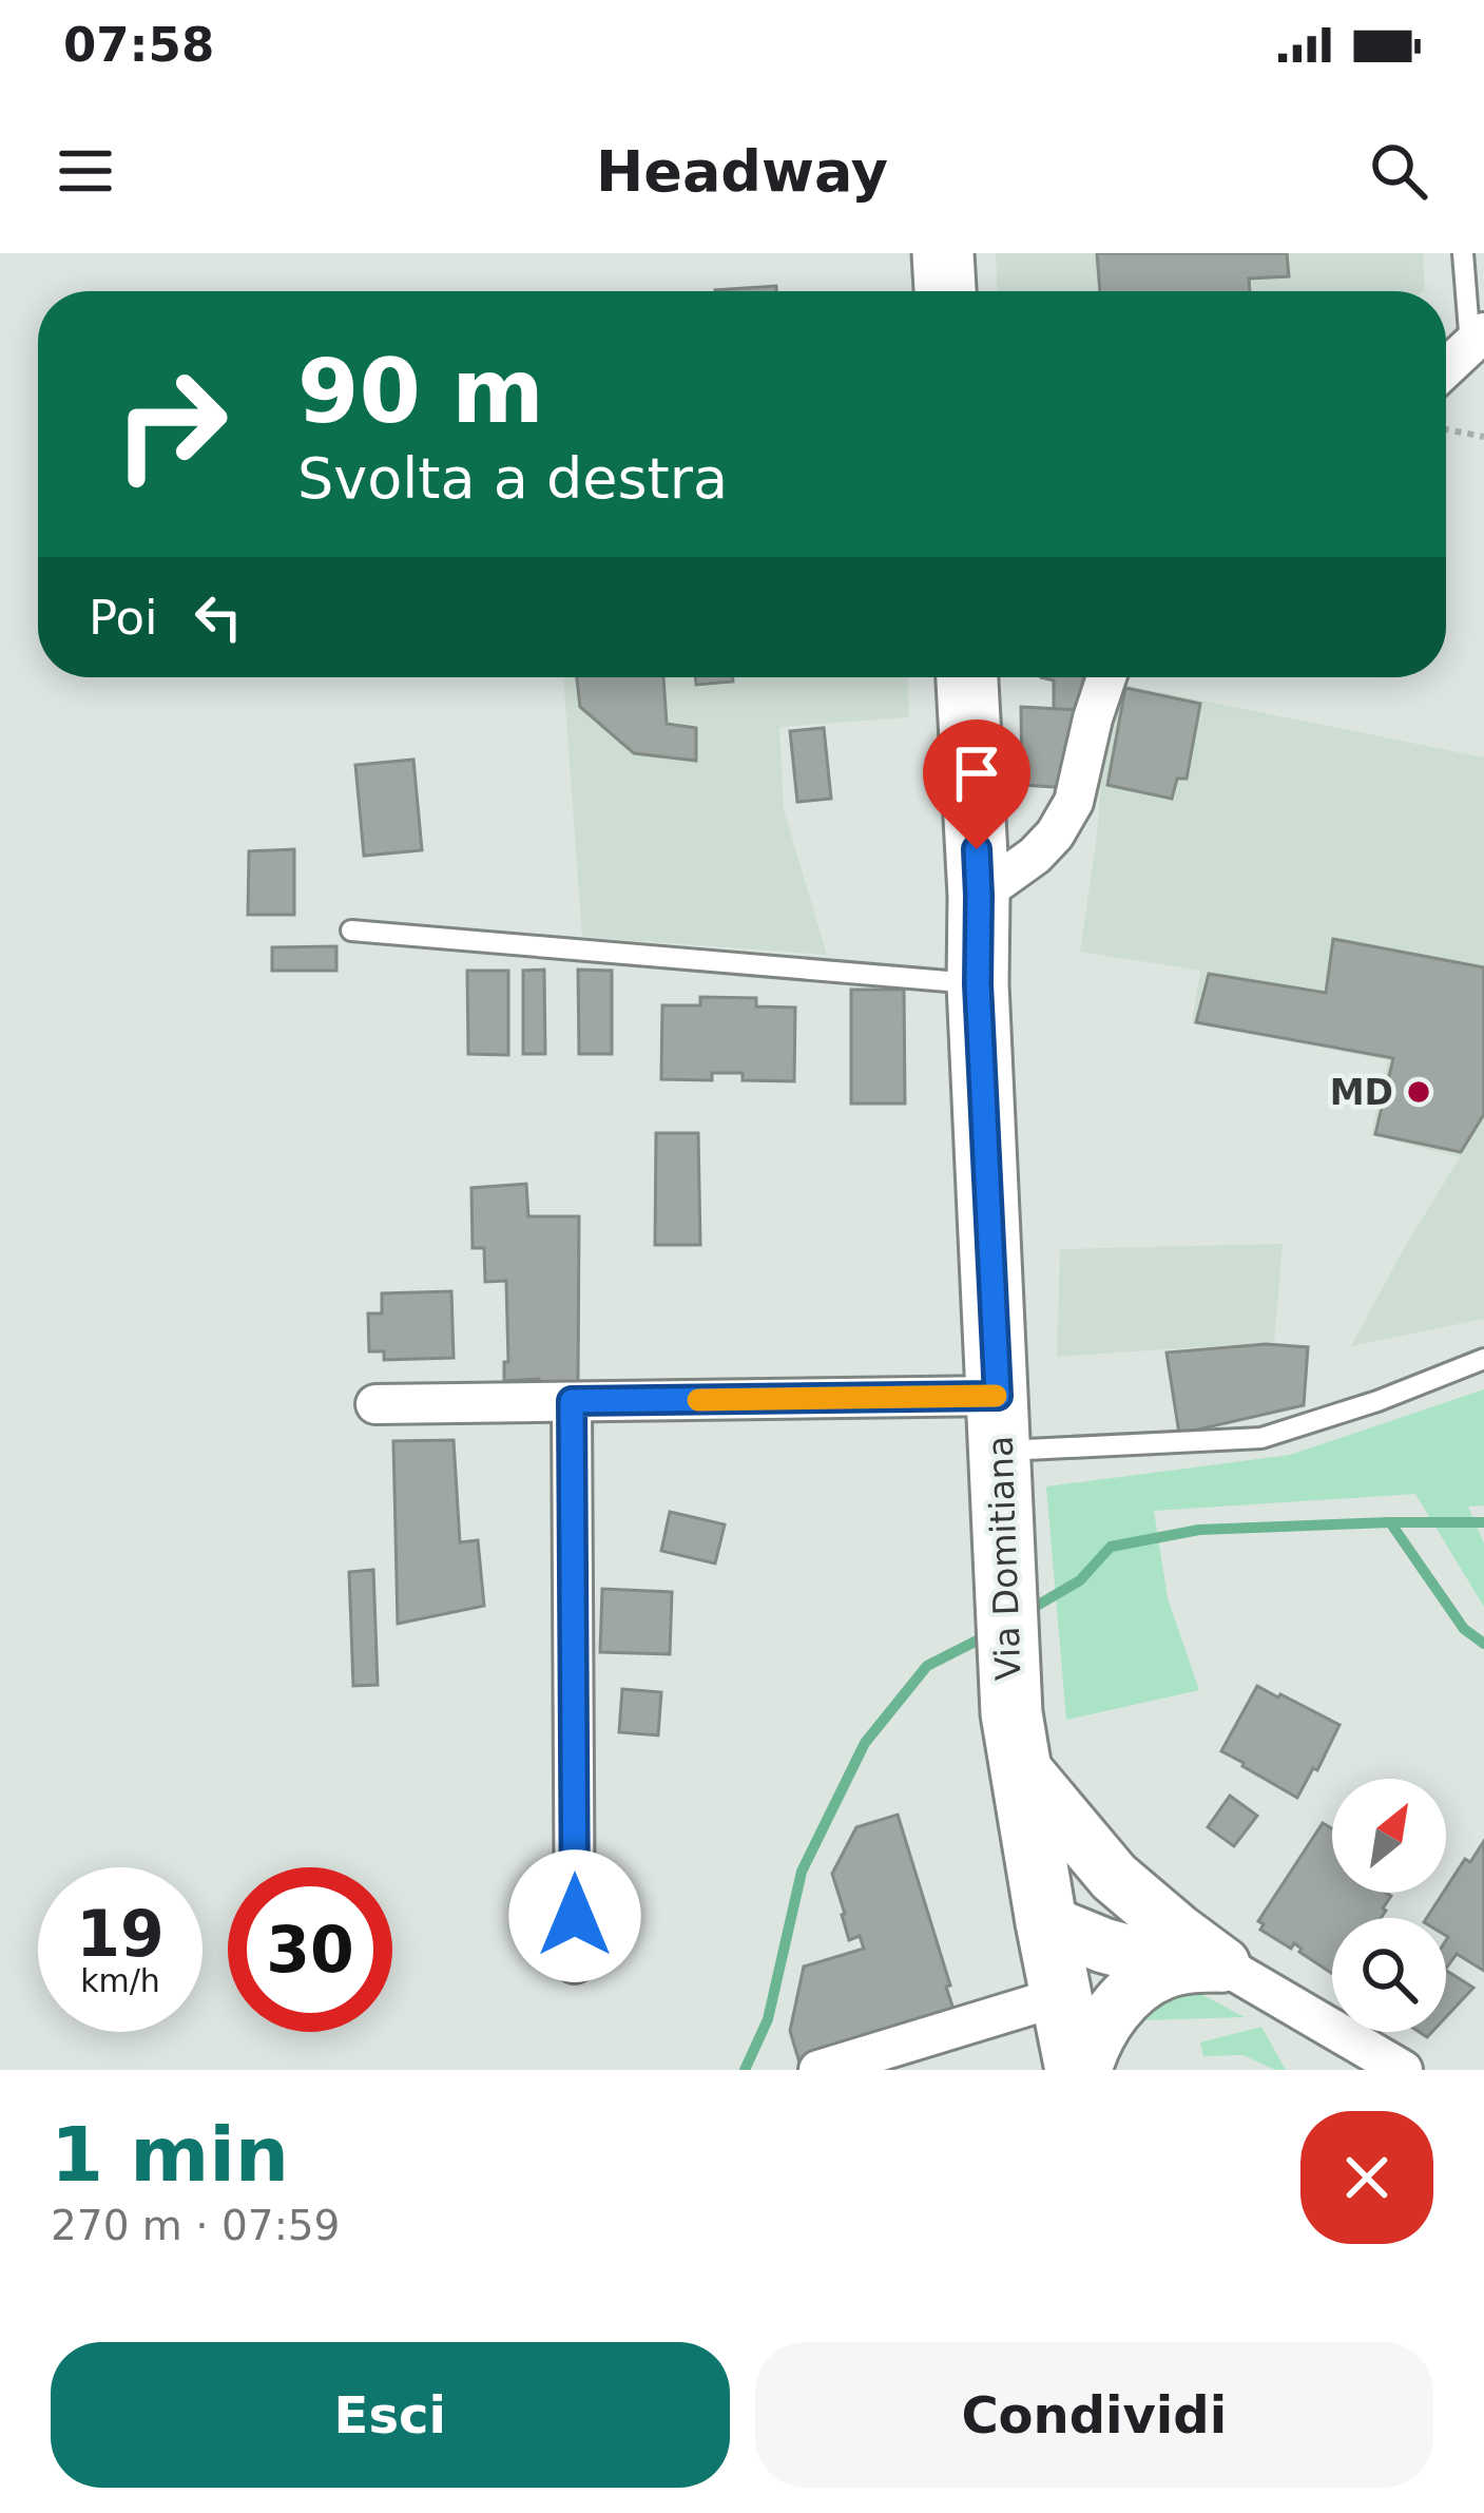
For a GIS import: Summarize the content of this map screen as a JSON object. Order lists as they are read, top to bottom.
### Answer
{
  "streets": {
    "main road": ["Via Domitiana"]
  },
  "places": ["MD"],
  "north": "top right",
  "page": {
    "status": "07:58",
    "header": "Headway",
    "turn": ["90 m", "Svolta a destra"],
    "then": "Poi",
    "speed": "19 km/h",
    "limit": "30",
    "heading": ["1 min", "270 m · 07:59"],
    "buttons": ["Esci", "Condividi"]
  }
}
